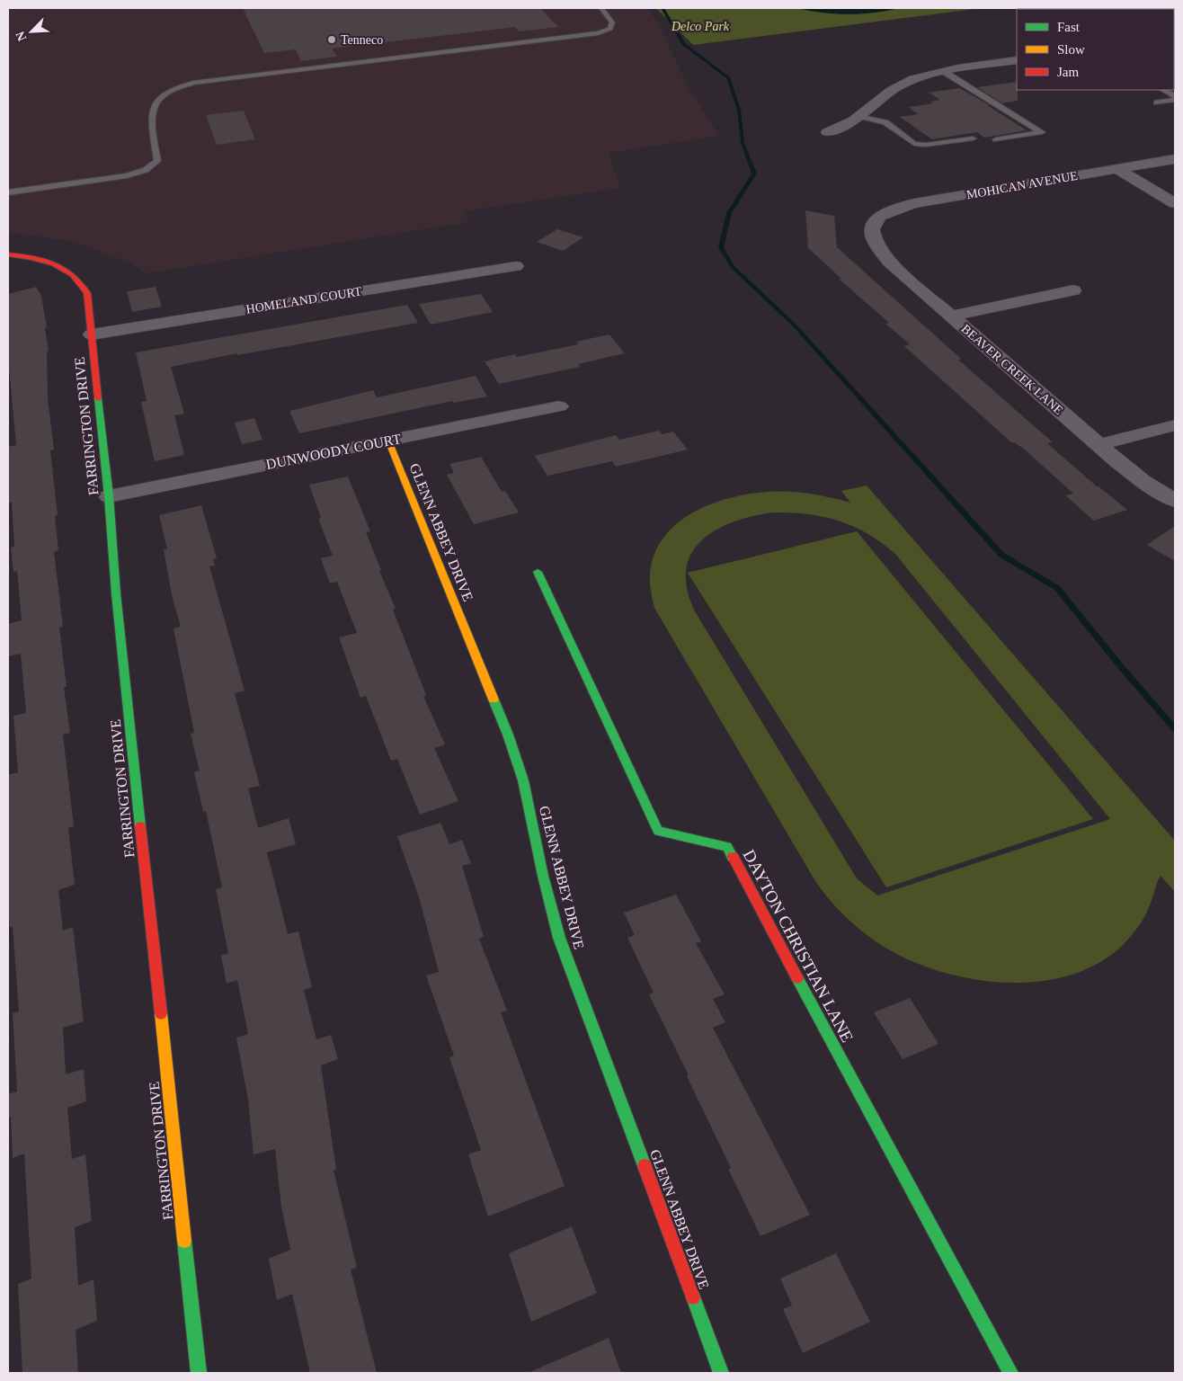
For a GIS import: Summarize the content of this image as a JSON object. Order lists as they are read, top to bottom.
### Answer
{
  "streets": {
    "street": [
      "MOHICAN AVENUE",
      "HOMELAND COURT",
      "BEAVER CREEK LANE",
      "FARRINGTON DRIVE",
      "DUNWOODY COURT",
      "GLENN ABBEY DRIVE",
      "DAYTON CHRISTIAN LANE"
    ]
  },
  "crossings": [
    ["MOHICAN AVENUE", "BEAVER CREEK LANE"],
    ["HOMELAND COURT", "FARRINGTON DRIVE"],
    ["FARRINGTON DRIVE", "DUNWOODY COURT"],
    ["DUNWOODY COURT", "GLENN ABBEY DRIVE"]
  ],
  "parks": ["Delco Park"],
  "places": ["Tenneco"],
  "legend": ["Fast", "Slow", "Jam"],
  "north": "bottom left"
}
